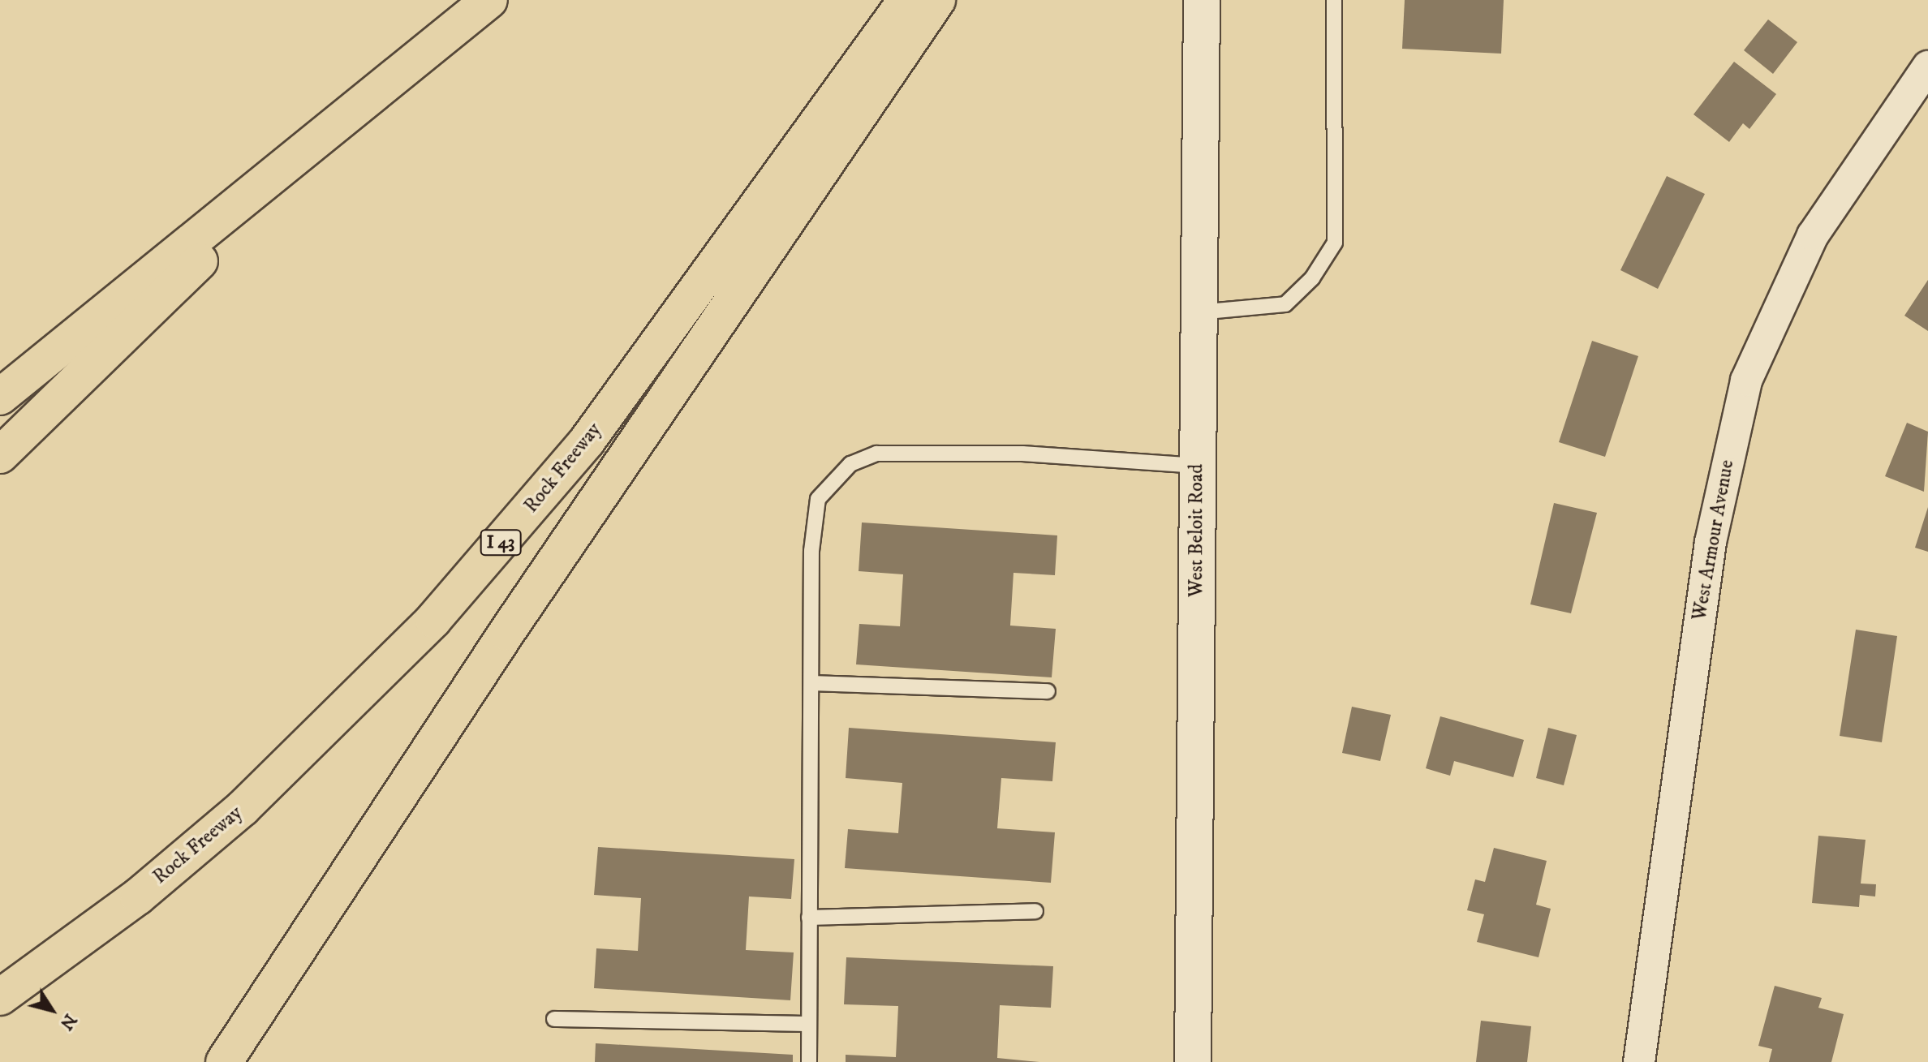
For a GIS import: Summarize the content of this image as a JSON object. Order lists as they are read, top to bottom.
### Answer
{
  "streets": {
    "highway": ["Rock Freeway", "I 43"],
    "main road": ["West Beloit Road"],
    "street": ["West Armour Avenue"]
  },
  "north": "bottom right"
}
